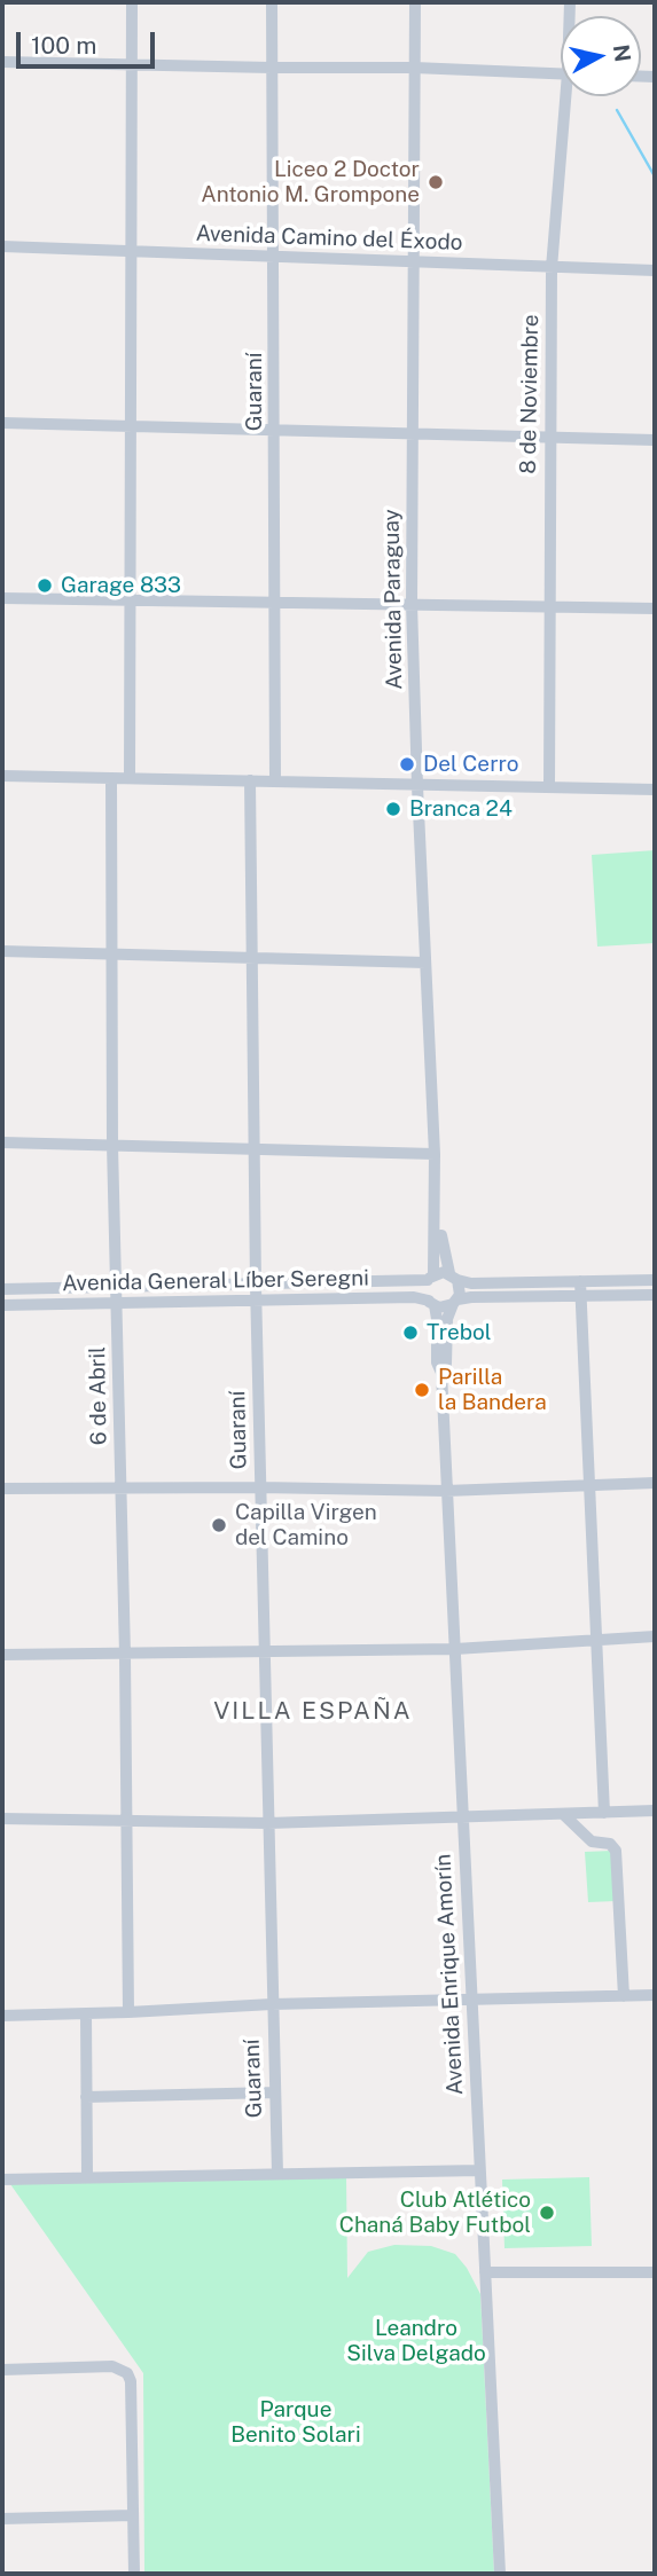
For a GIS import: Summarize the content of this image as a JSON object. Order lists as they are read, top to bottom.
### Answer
{
  "streets": {
    "street": [
      "Avenida Camino del Éxodo",
      "Guaraní",
      "8 de Noviembre",
      "Avenida Paraguay",
      "Avenida General Líber Seregni",
      "6 de Abril",
      "Avenida Enrique Amorín"
    ]
  },
  "crossings": [
    ["Avenida Camino del Éxodo", "Guaraní"],
    ["Avenida Camino del Éxodo", "8 de Noviembre"],
    ["Avenida Camino del Éxodo", "Avenida Paraguay"],
    ["Guaraní", "Avenida General Líber Seregni"],
    ["Avenida Paraguay", "Avenida General Líber Seregni"],
    ["Avenida Paraguay", "Avenida Enrique Amorín"],
    ["Avenida General Líber Seregni", "6 de Abril"],
    ["Avenida General Líber Seregni", "Avenida Enrique Amorín"]
  ],
  "districts": ["VILLA ESPAÑA"],
  "parks": ["Leandro Silva Delgado", "Parque Benito Solari"],
  "places": [
    "Liceo 2 Doctor Antonio M. Grompone",
    "Garage 833",
    "Del Cerro",
    "Branca 24",
    "Trebol",
    "Parilla la Bandera",
    "Capilla Virgen del Camino",
    "Club Atlético Chaná Baby Futbol"
  ],
  "scale_bar": "100 m",
  "north": "right"
}
